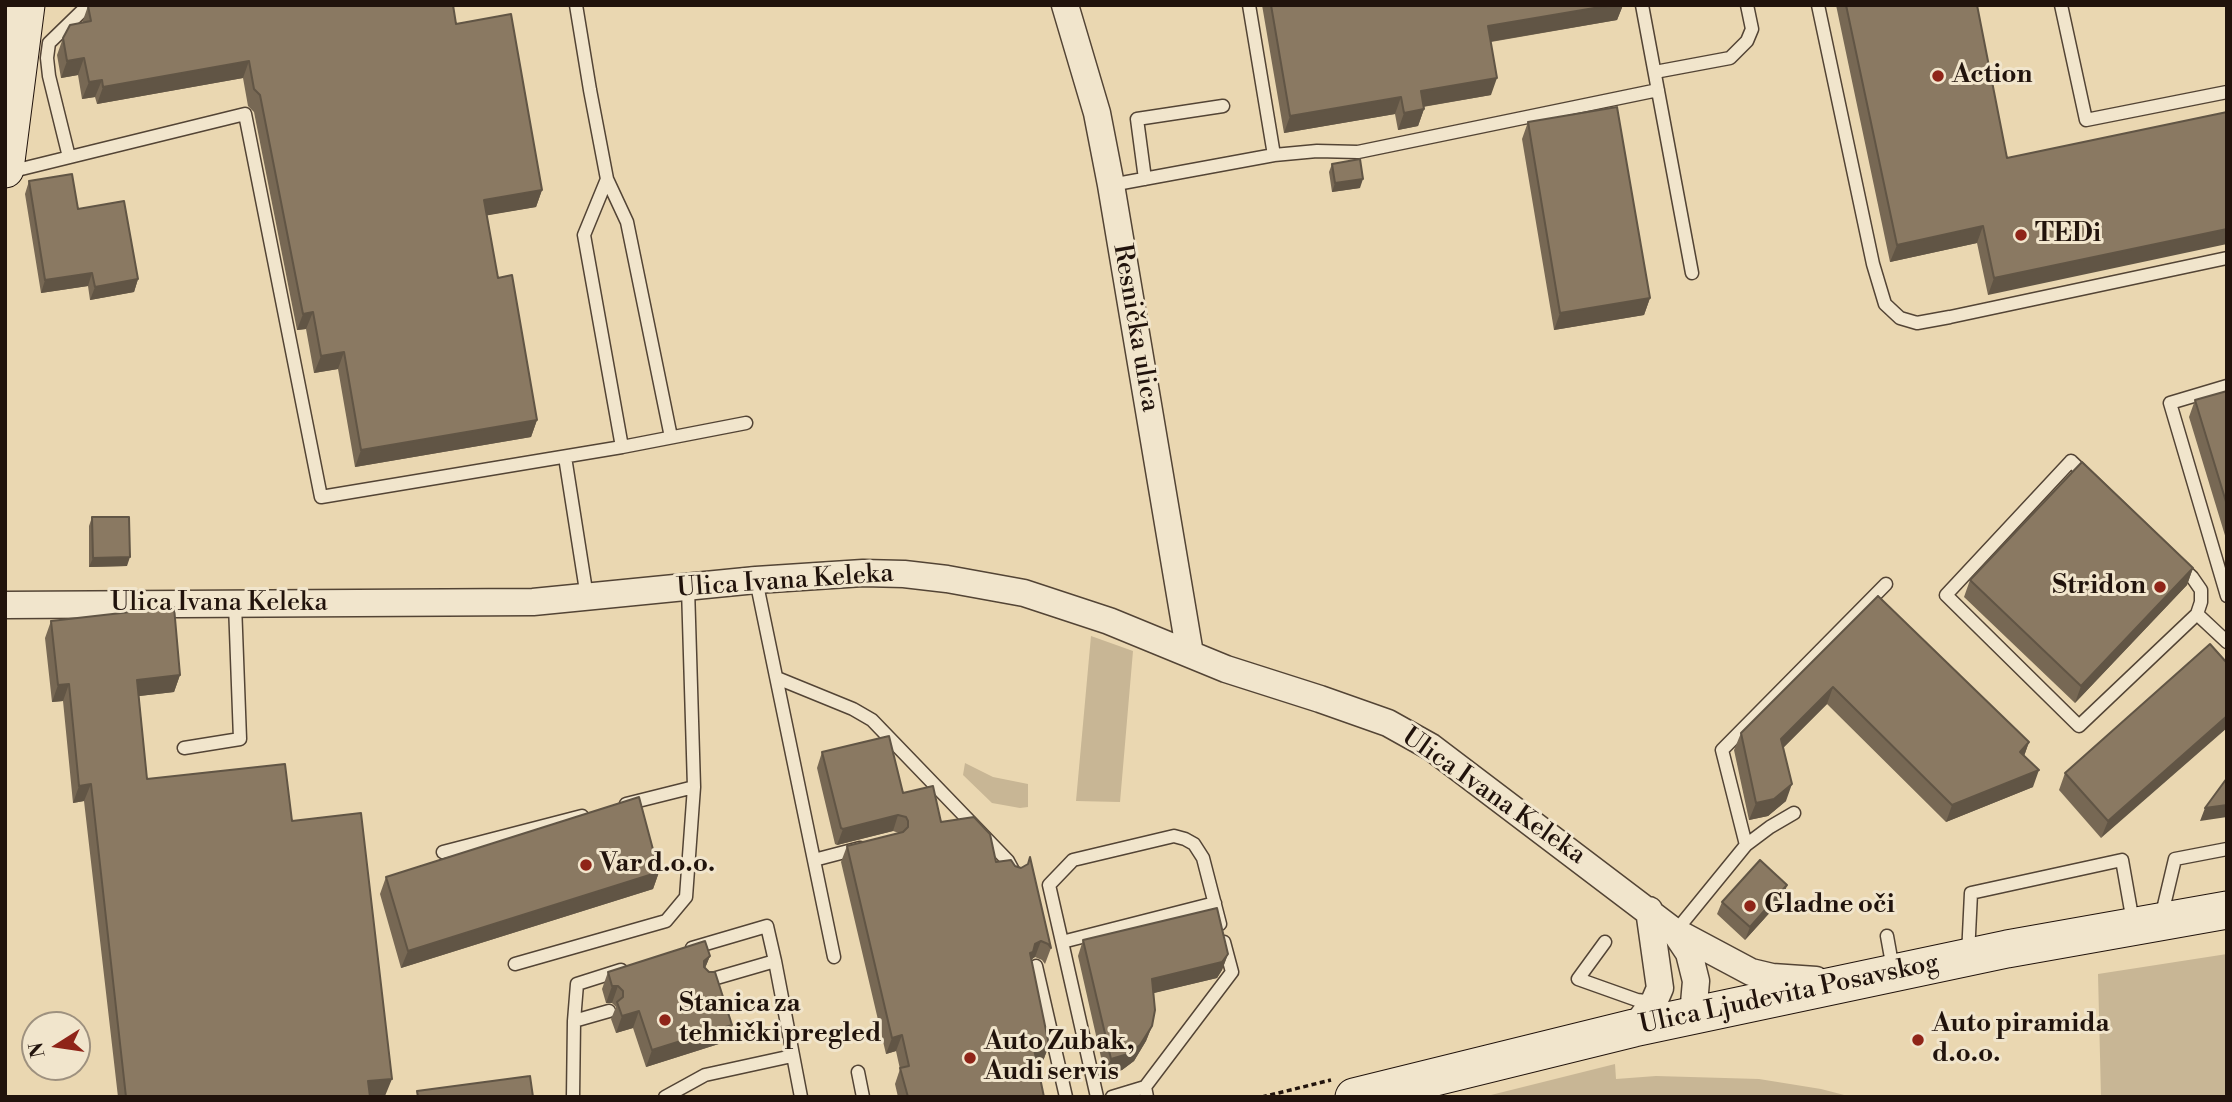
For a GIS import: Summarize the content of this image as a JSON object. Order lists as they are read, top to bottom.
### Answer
{
  "streets": {
    "main road": ["Ulica Ljudevita Posavskog"],
    "street": ["Resnička ulica", "Ulica Ivana Keleka"]
  },
  "crossings": [
    ["Resnička ulica", "Ulica Ivana Keleka"],
    ["Ulica Ivana Keleka", "Ulica Ljudevita Posavskog"]
  ],
  "places": [
    "Action",
    "TEDi",
    "Stridon",
    "Var d.o.o.",
    "Gladne oči",
    "Stanica za tehnički pregled",
    "Auto piramida d.o.o.",
    "Auto Zubak, Audi servis"
  ],
  "north": "left"
}
